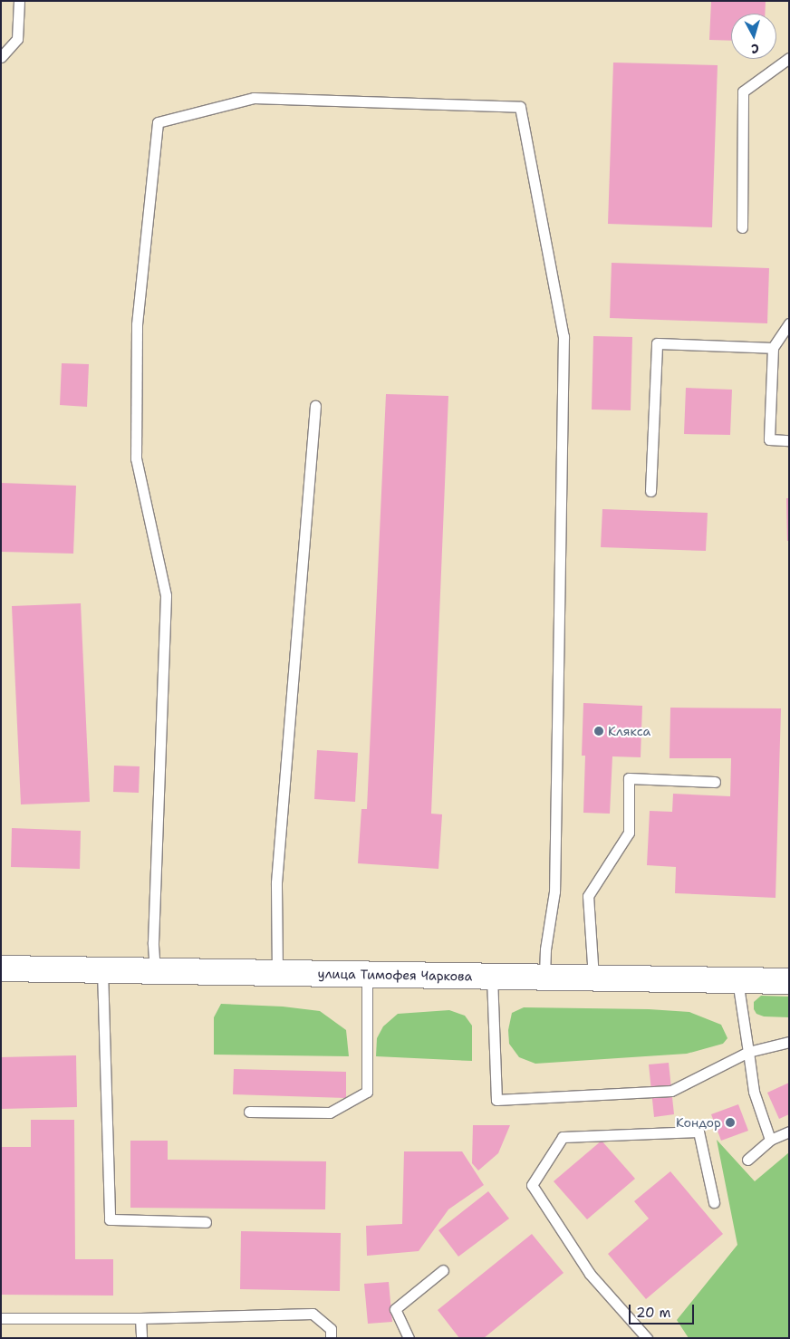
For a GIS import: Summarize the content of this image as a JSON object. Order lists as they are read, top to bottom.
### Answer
{
  "streets": {
    "main road": ["улица Тимофея Чаркова"]
  },
  "places": ["Клякса", "Кондор"],
  "scale_bar": "20 m",
  "north": "bottom"
}
